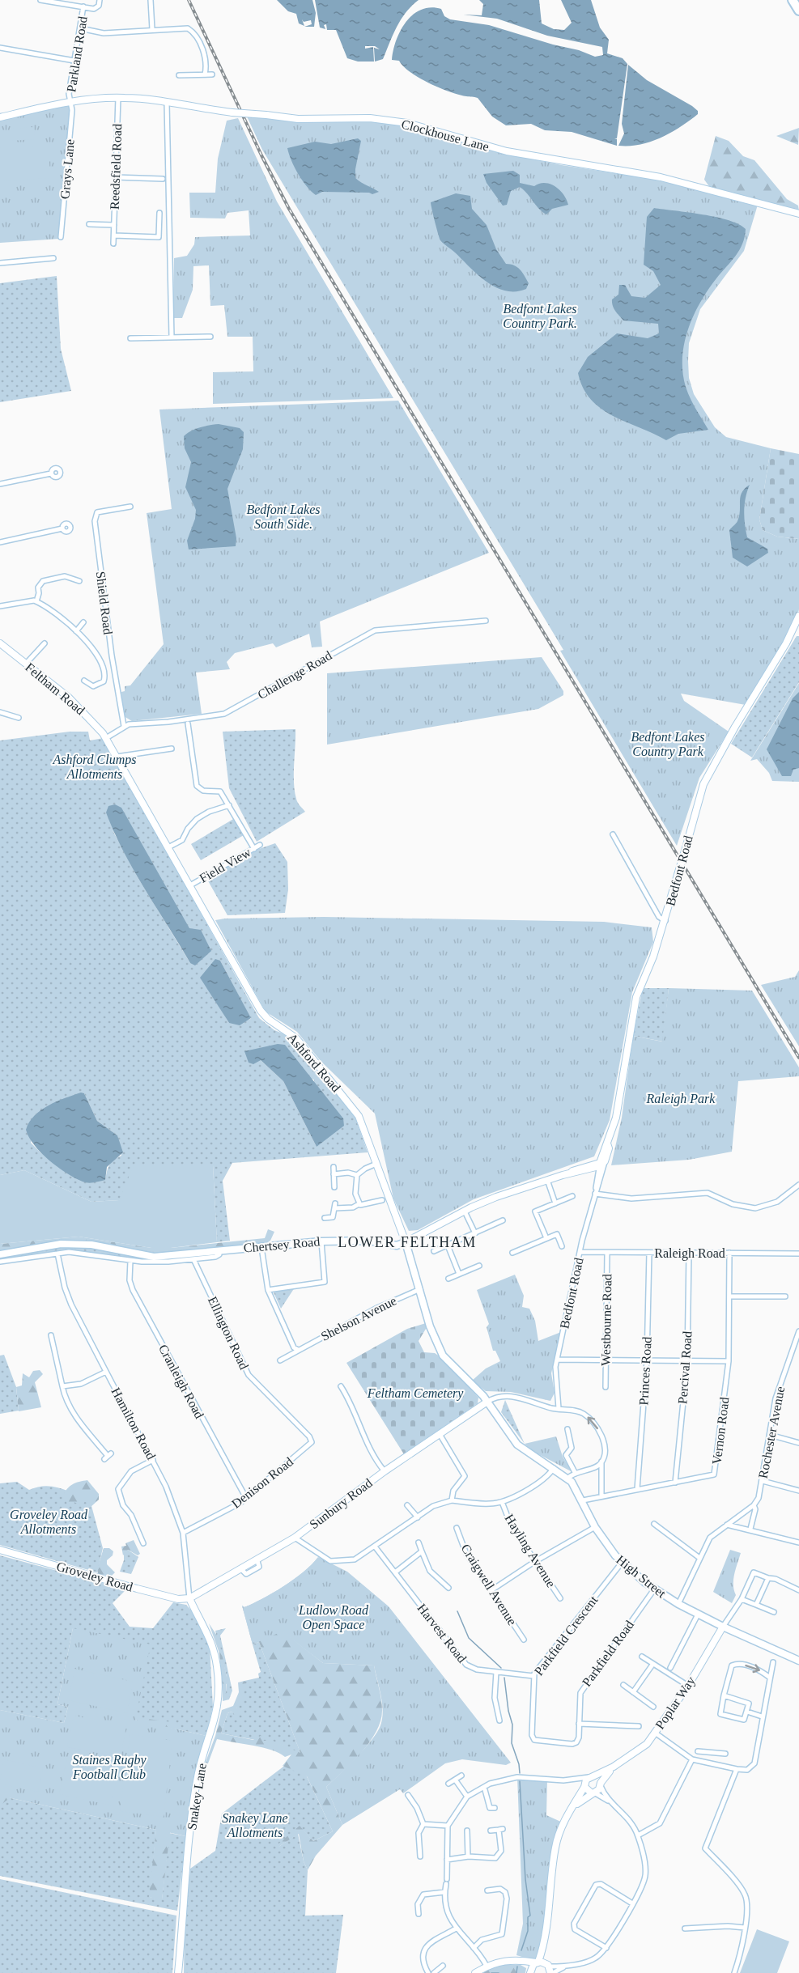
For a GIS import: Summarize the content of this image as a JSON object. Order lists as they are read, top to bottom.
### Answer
{
  "streets": {
    "main road": ["Ashford Road", "Chertsey Road", "High Street"],
    "street": [
      "Parkland Road",
      "Clockhouse Lane",
      "Reedsfield Road",
      "Grays Lane",
      "Shield Road",
      "Challenge Road",
      "Feltham Road",
      "Field View",
      "Bedfont Road",
      "Raleigh Road",
      "Shelson Avenue",
      "Westbourne Road",
      "Ellington Road",
      "Percival Road",
      "Princes Road",
      "Cranleigh Road",
      "Hamilton Road",
      "Vernon Road",
      "Rochester Avenue",
      "Denison Road",
      "Sunbury Road",
      "Hayling Avenue",
      "Groveley Road",
      "Craigwell Avenue",
      "Harvest Road",
      "Parkfield Crescent",
      "Parkfield Road",
      "Poplar Way",
      "Snakey Lane"
    ]
  },
  "crossings": [
    ["Parkland Road", "Clockhouse Lane"],
    ["Parkland Road", "Grays Lane"],
    ["Clockhouse Lane", "Reedsfield Road"],
    ["Clockhouse Lane", "Grays Lane"],
    ["Shield Road", "Challenge Road"],
    ["Challenge Road", "Feltham Road"],
    ["Challenge Road", "Ashford Road"],
    ["Feltham Road", "Ashford Road"],
    ["Field View", "Ashford Road"],
    ["Bedfont Road", "Chertsey Road"],
    ["Bedfont Road", "Raleigh Road"],
    ["Ashford Road", "Chertsey Road"],
    ["Ashford Road", "Shelson Avenue"],
    ["Ashford Road", "Sunbury Road"],
    ["Ashford Road", "High Street"],
    ["Chertsey Road", "Ellington Road"],
    ["Chertsey Road", "Cranleigh Road"],
    ["Chertsey Road", "Hamilton Road"],
    ["Raleigh Road", "Westbourne Road"],
    ["Raleigh Road", "Percival Road"],
    ["Raleigh Road", "Princes Road"],
    ["Raleigh Road", "Vernon Road"],
    ["Ellington Road", "Denison Road"],
    ["Percival Road", "Vernon Road"],
    ["Princes Road", "Vernon Road"],
    ["Cranleigh Road", "Denison Road"],
    ["Hamilton Road", "Denison Road"],
    ["Hamilton Road", "Sunbury Road"],
    ["Hamilton Road", "Groveley Road"],
    ["Hamilton Road", "Snakey Lane"],
    ["Vernon Road", "High Street"],
    ["Sunbury Road", "Groveley Road"],
    ["Sunbury Road", "High Street"],
    ["Sunbury Road", "Snakey Lane"],
    ["Groveley Road", "Snakey Lane"],
    ["High Street", "Parkfield Crescent"],
    ["High Street", "Parkfield Road"],
    ["High Street", "Poplar Way"],
    ["Harvest Road", "Parkfield Crescent"],
    ["Parkfield Crescent", "Parkfield Road"]
  ],
  "districts": ["LOWER FELTHAM"],
  "parks": [
    "Bedfont Lakes Country Park.",
    "Bedfont Lakes South Side.",
    "Bedfont Lakes Country Park",
    "Ashford Clumps Allotments",
    "Raleigh Park",
    "Feltham Cemetery",
    "Groveley Road Allotments",
    "Ludlow Road Open Space",
    "Staines Rugby Football Club",
    "Snakey Lane Allotments"
  ]
}
